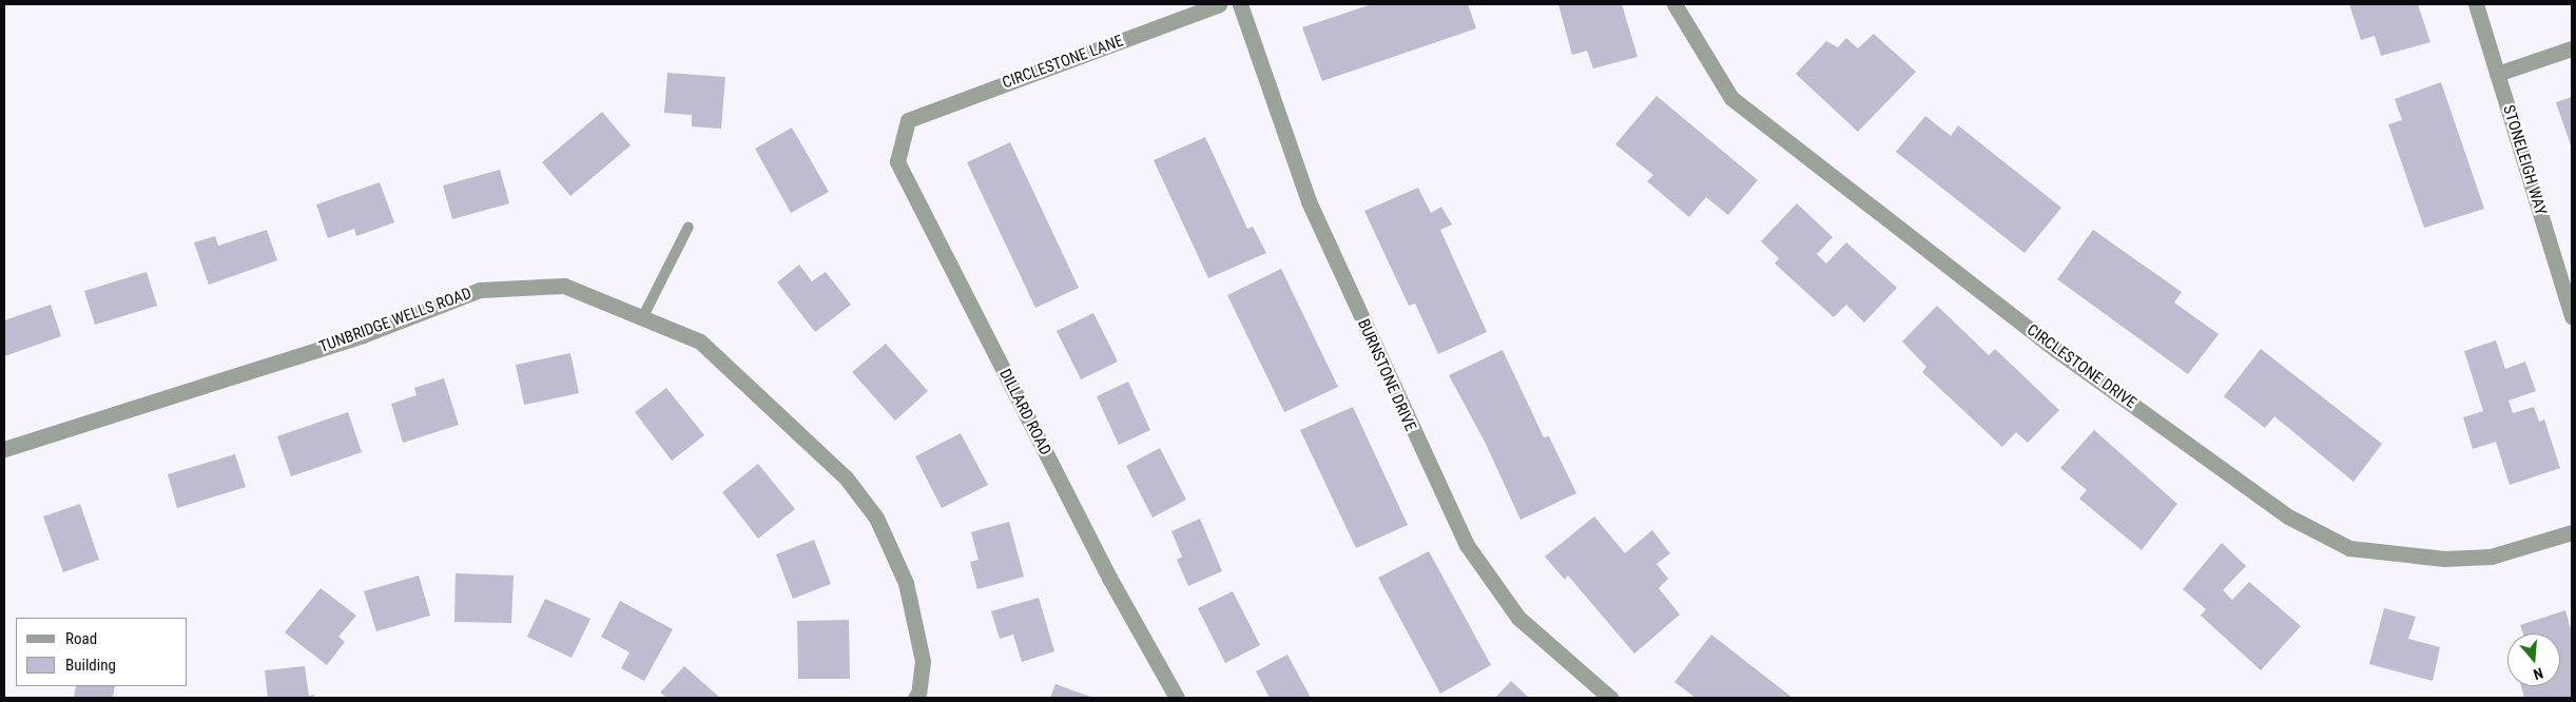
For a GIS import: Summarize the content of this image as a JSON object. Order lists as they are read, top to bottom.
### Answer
{
  "streets": {
    "street": [
      "CIRCLESTONE LANE",
      "STONELEIGH WAY",
      "TUNBRIDGE WELLS ROAD",
      "CIRCLESTONE DRIVE",
      "BURNSTONE DRIVE",
      "DILLARD ROAD"
    ]
  },
  "crossings": [
    ["CIRCLESTONE LANE", "DILLARD ROAD"]
  ],
  "legend": ["Road", "Building"],
  "north": "bottom"
}
